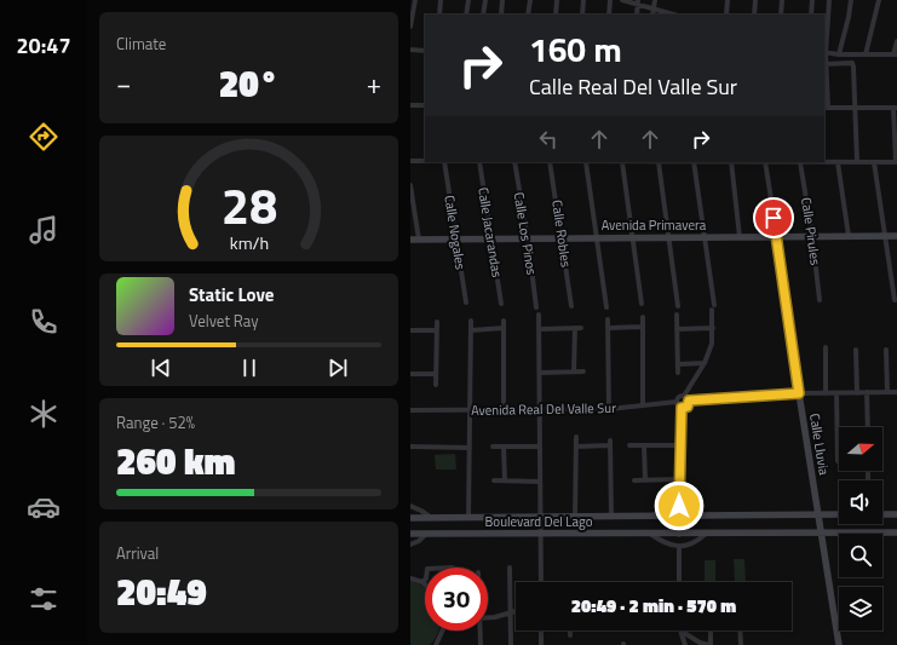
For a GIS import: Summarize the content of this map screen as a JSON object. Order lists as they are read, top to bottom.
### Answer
{
  "streets": {
    "street": [
      "Avenida Primavera",
      "Calle Pirules",
      "Calle Nogales",
      "Calle Jacarandas",
      "Calle Los Pinos",
      "Calle Robles",
      "Avenida Real Del Valle Sur",
      "Calle Lluvia",
      "Boulevard Del Lago"
    ]
  },
  "crossings": [
    ["Avenida Primavera", "Calle Pirules"],
    ["Avenida Primavera", "Calle Nogales"],
    ["Avenida Primavera", "Calle Jacarandas"],
    ["Avenida Primavera", "Calle Los Pinos"],
    ["Avenida Primavera", "Calle Robles"],
    ["Avenida Primavera", "Calle Lluvia"],
    ["Calle Lluvia", "Boulevard Del Lago"]
  ],
  "north": "right",
  "page": {
    "tabs": "20:47",
    "tile": [
      "Climate",
      ["Range · 52%", "260 km"],
      ["Arrival", "20:49"]
    ],
    "turn": ["160 m", "Calle Real Del Valle Sur"],
    "heat": ["−", "20°", "+"],
    "song": ["Static Love", "Velvet Ray"],
    "limit": "30",
    "trip": "20:49 · 2 min · 570 m",
    "gauge": ["28", "km/h"]
  }
}
